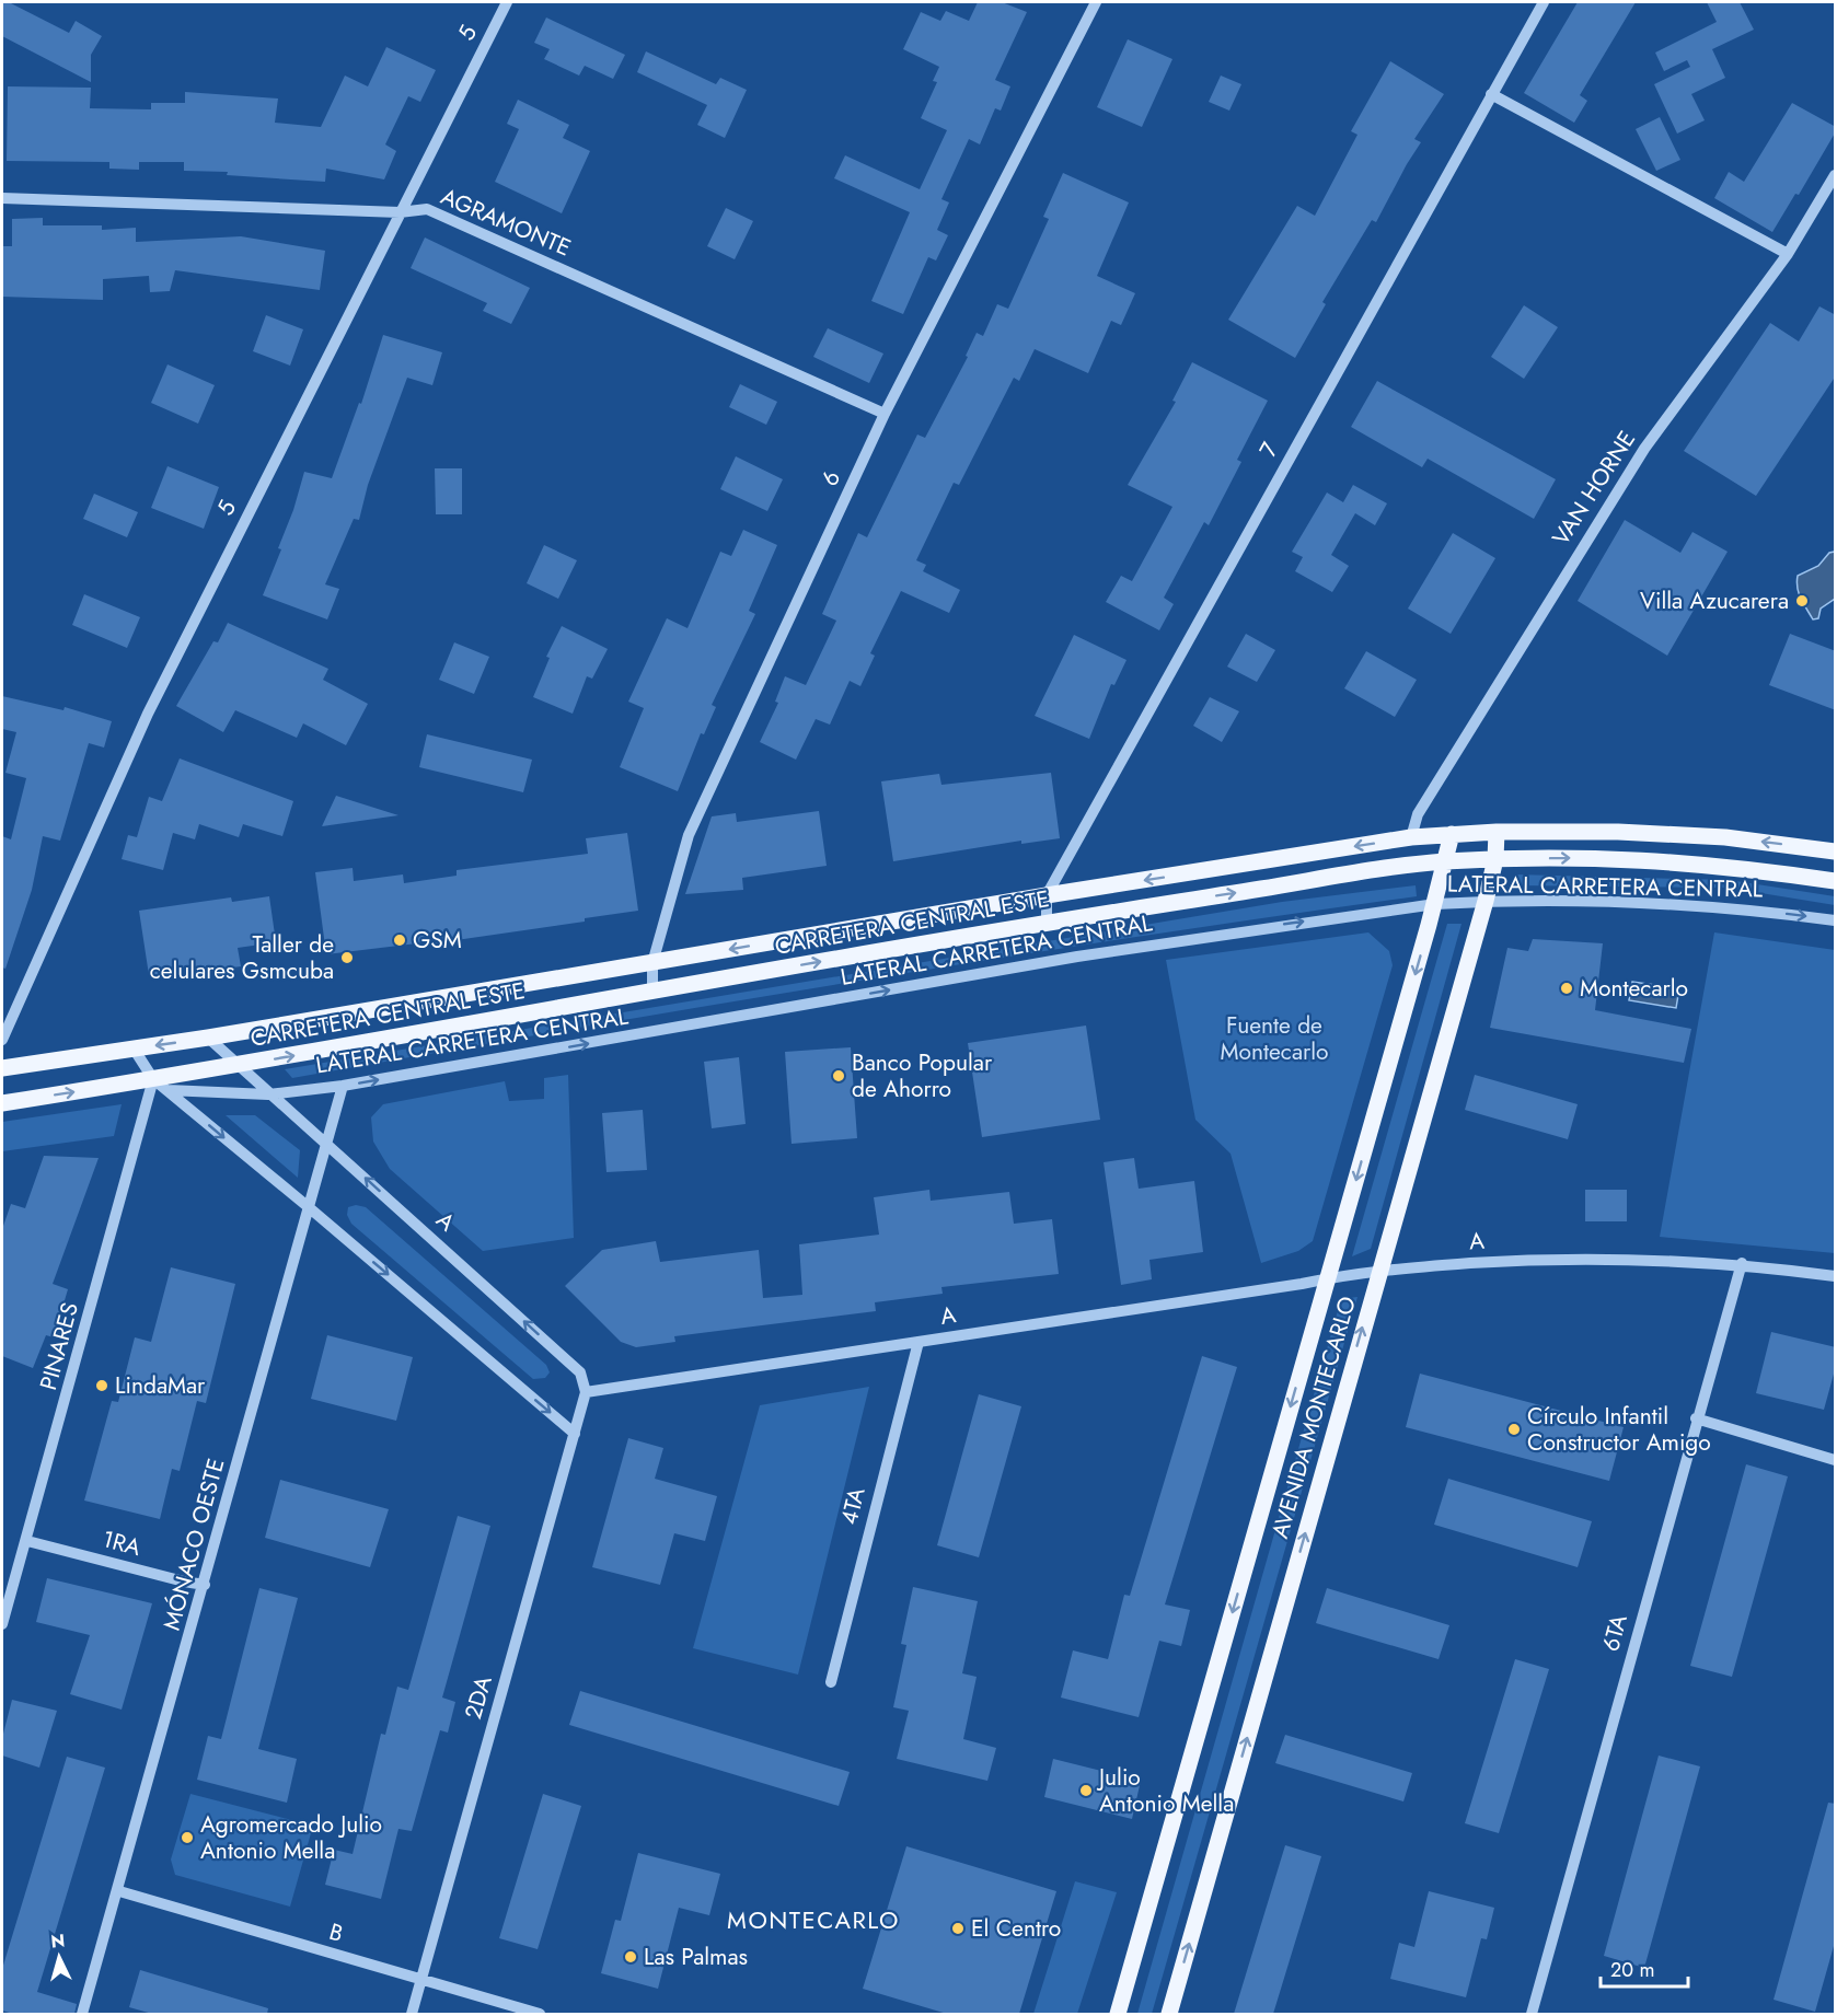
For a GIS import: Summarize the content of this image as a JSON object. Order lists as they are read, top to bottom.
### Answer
{
  "streets": {
    "main road": ["CARRETERA CENTRAL ESTE", "AVENIDA MONTECARLO"],
    "street": [
      "5",
      "AGRAMONTE",
      "7",
      "6",
      "VAN HORNE",
      "LATERAL CARRETERA CENTRAL",
      "A",
      "PINARES",
      "4TA",
      "1RA",
      "MÓNACO OESTE",
      "6TA",
      "2DA",
      "B"
    ]
  },
  "crossings": [
    ["5", "AGRAMONTE"],
    ["AGRAMONTE", "6"],
    ["7", "CARRETERA CENTRAL ESTE"],
    ["6", "CARRETERA CENTRAL ESTE"],
    ["VAN HORNE", "CARRETERA CENTRAL ESTE"],
    ["LATERAL CARRETERA CENTRAL", "A"],
    ["LATERAL CARRETERA CENTRAL", "AVENIDA MONTECARLO"],
    ["LATERAL CARRETERA CENTRAL", "MÓNACO OESTE"],
    ["CARRETERA CENTRAL ESTE", "A"],
    ["CARRETERA CENTRAL ESTE", "PINARES"],
    ["CARRETERA CENTRAL ESTE", "AVENIDA MONTECARLO"],
    ["A", "AVENIDA MONTECARLO"],
    ["A", "4TA"],
    ["A", "MÓNACO OESTE"],
    ["A", "6TA"],
    ["A", "2DA"],
    ["PINARES", "1RA"],
    ["1RA", "MÓNACO OESTE"],
    ["MÓNACO OESTE", "B"],
    ["2DA", "B"]
  ],
  "one_way": ["LATERAL CARRETERA CENTRAL"],
  "districts": ["MONTECARLO"],
  "parks": ["Fuente de Montecarlo"],
  "places": [
    "Villa Azucarera",
    "GSM",
    "Taller de celulares Gsmcuba",
    "Montecarlo",
    "Banco Popular de Ahorro",
    "LindaMar",
    "Círculo Infantil Constructor Amigo",
    "Julio Antonio Mella",
    "Agromercado Julio Antonio Mella",
    "El Centro",
    "Las Palmas"
  ],
  "scale_bar": "20 m",
  "north": "top"
}
